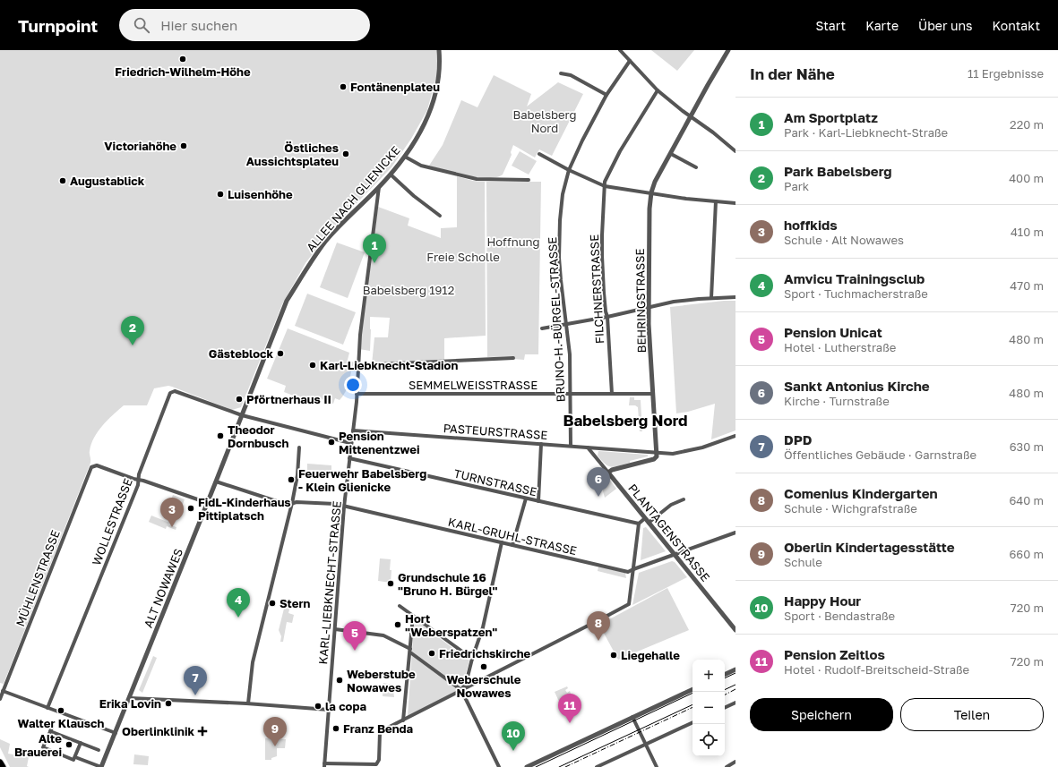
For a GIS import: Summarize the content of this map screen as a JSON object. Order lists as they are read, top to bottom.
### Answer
{
  "streets": {
    "street": [
      "ALLEE NACH GLIENICKE",
      "FILCHNERSTRASSE",
      "BEHRINGSTRASSE",
      "BRUNO-H.-BÜRGEL-STRASSE",
      "SEMMELWEISSTRASSE",
      "PASTEURSTRASSE",
      "TURNSTRASSE",
      "WOLLESTRASSE",
      "PLANTAGENSTRASSE",
      "KARL-GRUHL-STRASSE",
      "MÜHLENSTRASSE",
      "KARL-LIEBKNECHT-STRASSE",
      "ALT NOWAWES"
    ]
  },
  "crossings": [
    ["ALLEE NACH GLIENICKE", "WOLLESTRASSE"],
    ["ALLEE NACH GLIENICKE", "KARL-LIEBKNECHT-STRASSE"],
    ["ALLEE NACH GLIENICKE", "ALT NOWAWES"],
    ["FILCHNERSTRASSE", "SEMMELWEISSTRASSE"],
    ["BEHRINGSTRASSE", "SEMMELWEISSTRASSE"],
    ["BEHRINGSTRASSE", "PASTEURSTRASSE"],
    ["BRUNO-H.-BÜRGEL-STRASSE", "SEMMELWEISSTRASSE"],
    ["BRUNO-H.-BÜRGEL-STRASSE", "PASTEURSTRASSE"],
    ["SEMMELWEISSTRASSE", "KARL-LIEBKNECHT-STRASSE"],
    ["PASTEURSTRASSE", "PLANTAGENSTRASSE"],
    ["PASTEURSTRASSE", "KARL-LIEBKNECHT-STRASSE"],
    ["TURNSTRASSE", "KARL-LIEBKNECHT-STRASSE"],
    ["WOLLESTRASSE", "MÜHLENSTRASSE"],
    ["WOLLESTRASSE", "ALT NOWAWES"],
    ["PLANTAGENSTRASSE", "KARL-GRUHL-STRASSE"],
    ["KARL-GRUHL-STRASSE", "KARL-LIEBKNECHT-STRASSE"],
    ["KARL-GRUHL-STRASSE", "ALT NOWAWES"]
  ],
  "districts": ["Babelsberg Nord"],
  "parks": [
    "Babelsberg Nord",
    "Hoffnung",
    "Freie Scholle",
    "Babelsberg 1912"
  ],
  "places": {
    "other": [
      "Friedrich-Wilhelm-Höhe",
      "Fontänenplateu",
      "Victoriahöhe",
      "Östliches Aussichtsplateu",
      "Augustablick",
      "Luisenhöhe",
      "Gästeblock",
      "Karl-Liebknecht-Stadion",
      "Pförtnerhaus II",
      "Theodor Dornbusch",
      "Pension Mittenentzwei",
      "Feuerwehr Babelsberg - Klein Glienicke",
      "FidL-Kinderhaus Pittiplatsch",
      "Grundschule 16 \"Bruno H. Bürgel\"",
      "Stern",
      "Hort \"Weberspatzen\"",
      "Friedrichskirche",
      "Liegehalle",
      "Weberschule Nowawes",
      "Weberstube Nowawes",
      "Erika Lovin",
      "la copa",
      "Walter Klausch",
      "Franz Benda",
      "Alte Brauerei"
    ],
    "health": ["Oberlinklinik"]
  },
  "page": {
    "header": "Turnpoint",
    "search": "Hier suchen",
    "nav": [
      "Start",
      "Karte",
      "Über uns",
      "Kontakt"
    ],
    "heading": ["In der Nähe", "11 Ergebnisse"],
    "list": [
      {
        "mark": "1",
        "name": "Am Sportplatz",
        "note": "Park · Karl-Liebknecht-Straße",
        "value": "220 m"
      },
      {
        "mark": "2",
        "name": "Park Babelsberg",
        "note": "Park",
        "value": "400 m"
      },
      {
        "mark": "3",
        "name": "hoffkids",
        "note": "Schule · Alt Nowawes",
        "value": "410 m"
      },
      {
        "mark": "4",
        "name": "Amvicu Trainingsclub",
        "note": "Sport · Tuchmacherstraße",
        "value": "470 m"
      },
      {
        "mark": "5",
        "name": "Pension Unicat",
        "note": "Hotel · Lutherstraße",
        "value": "480 m"
      },
      {
        "mark": "6",
        "name": "Sankt Antonius Kirche",
        "note": "Kirche · Turnstraße",
        "value": "480 m"
      },
      {
        "mark": "7",
        "name": "DPD",
        "note": "Öffentliches Gebäude · Garnstraße",
        "value": "630 m"
      },
      {
        "mark": "8",
        "name": "Comenius Kindergarten",
        "note": "Schule · Wichgrafstraße",
        "value": "640 m"
      },
      {
        "mark": "9",
        "name": "Oberlin Kindertagesstätte",
        "note": "Schule",
        "value": "660 m"
      },
      {
        "mark": "10",
        "name": "Happy Hour",
        "note": "Sport · Bendastraße",
        "value": "720 m"
      },
      {
        "mark": "11",
        "name": "Pension Zeitlos",
        "note": "Hotel · Rudolf-Breitscheid-Straße",
        "value": "720 m"
      }
    ],
    "pins": [
      "1",
      "2",
      "6",
      "3",
      "4",
      "8",
      "5",
      "7",
      "11",
      "9",
      "10"
    ],
    "map_buttons": ["+", "−"],
    "buttons": ["Speichern", "Teilen"]
  }
}
